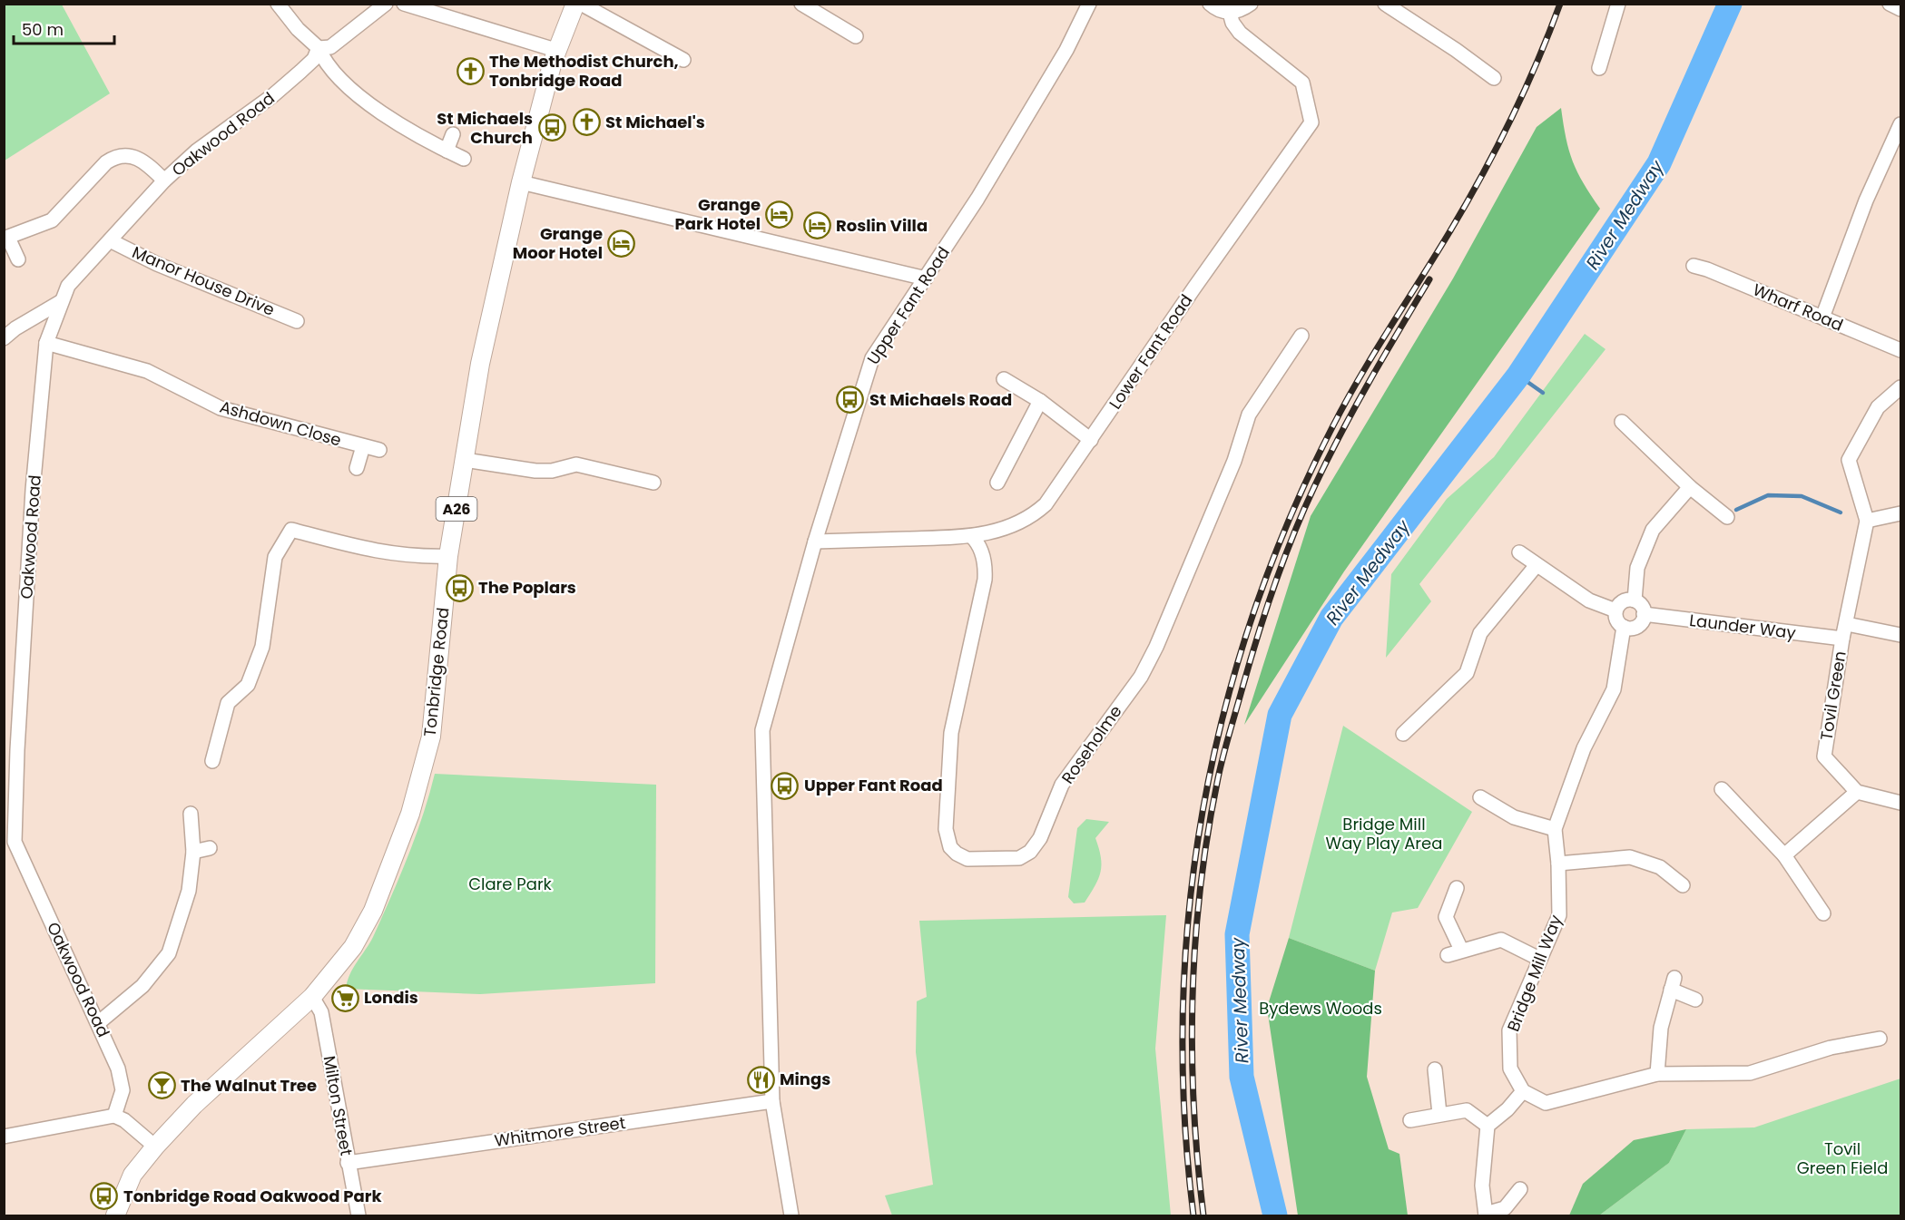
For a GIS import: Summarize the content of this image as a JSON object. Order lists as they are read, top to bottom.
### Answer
{
  "streets": {
    "main road": ["A26", "Tonbridge Road"],
    "street": [
      "Oakwood Road",
      "Manor House Drive",
      "Upper Fant Road",
      "Wharf Road",
      "Lower Fant Road",
      "Ashdown Close",
      "Launder Way",
      "Tovil Green",
      "Roseholme",
      "Bridge Mill Way",
      "Milton Street",
      "Whitmore Street"
    ]
  },
  "crossings": [
    ["Oakwood Road", "Manor House Drive"],
    ["Oakwood Road", "Ashdown Close"],
    ["Upper Fant Road", "Lower Fant Road"],
    ["Upper Fant Road", "Whitmore Street"],
    ["Lower Fant Road", "Roseholme"],
    ["Launder Way", "Tovil Green"],
    ["Launder Way", "Bridge Mill Way"],
    ["Tonbridge Road", "Milton Street"],
    ["Milton Street", "Whitmore Street"]
  ],
  "water": ["River Medway"],
  "parks": [
    "Bridge Mill Way Play Area",
    "Clare Park",
    "Bydews Woods",
    "Tovil Green Field"
  ],
  "places": {
    "church": ["The Methodist Church, Tonbridge Road", "St Michael's"],
    "bus stop": [
      "St Michaels Church",
      "St Michaels Road",
      "The Poplars",
      "Upper Fant Road",
      "Tonbridge Road Oakwood Park"
    ],
    "hotel": ["Grange Park Hotel", "Roslin Villa", "Grange Moor Hotel"],
    "supermarket": ["Londis"],
    "restaurant": ["Mings"],
    "bar": ["The Walnut Tree"]
  },
  "scale_bar": "50 m"
}
